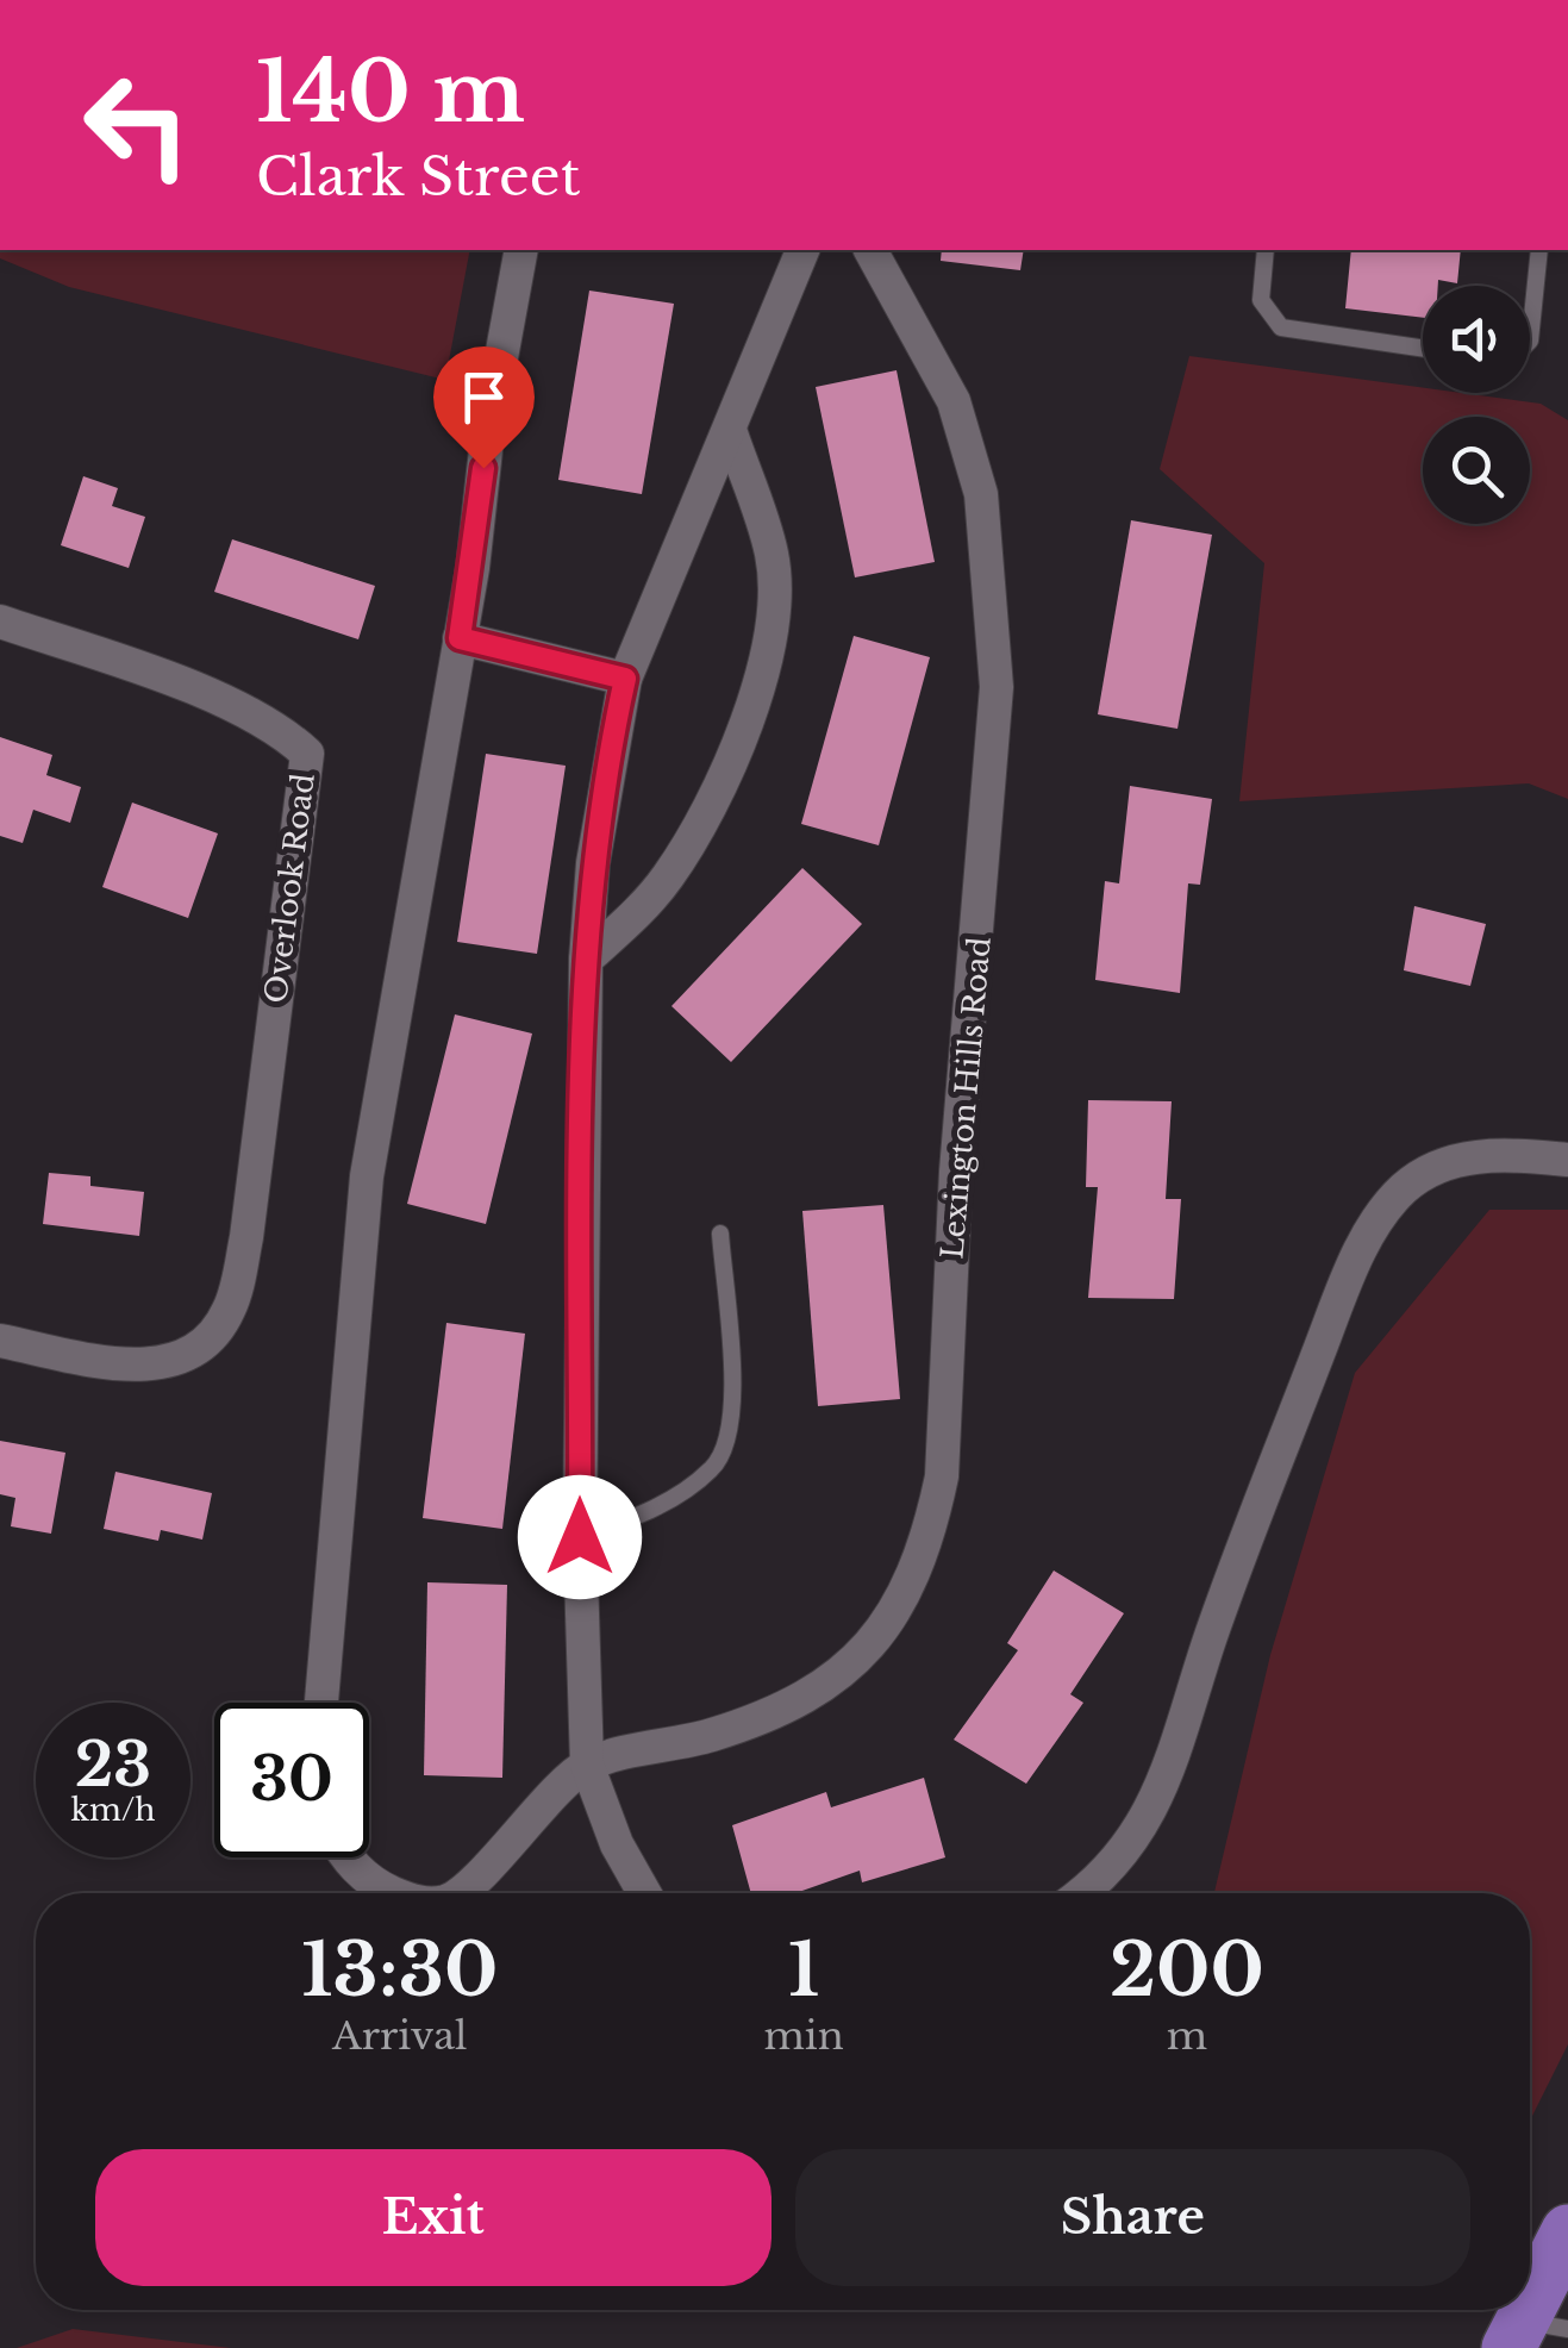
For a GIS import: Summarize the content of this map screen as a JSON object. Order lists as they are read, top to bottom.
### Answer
{
  "streets": {
    "street": ["Overlook Road", "Lexington Hills Road"]
  },
  "page": {
    "turn": ["140 m", "Clark Street"],
    "speed": "23 km/h",
    "limit": "30",
    "eta": [
      "13:30",
      "Arrival",
      "1",
      "min",
      "200",
      "m"
    ],
    "buttons": ["Exit", "Share"]
  }
}
